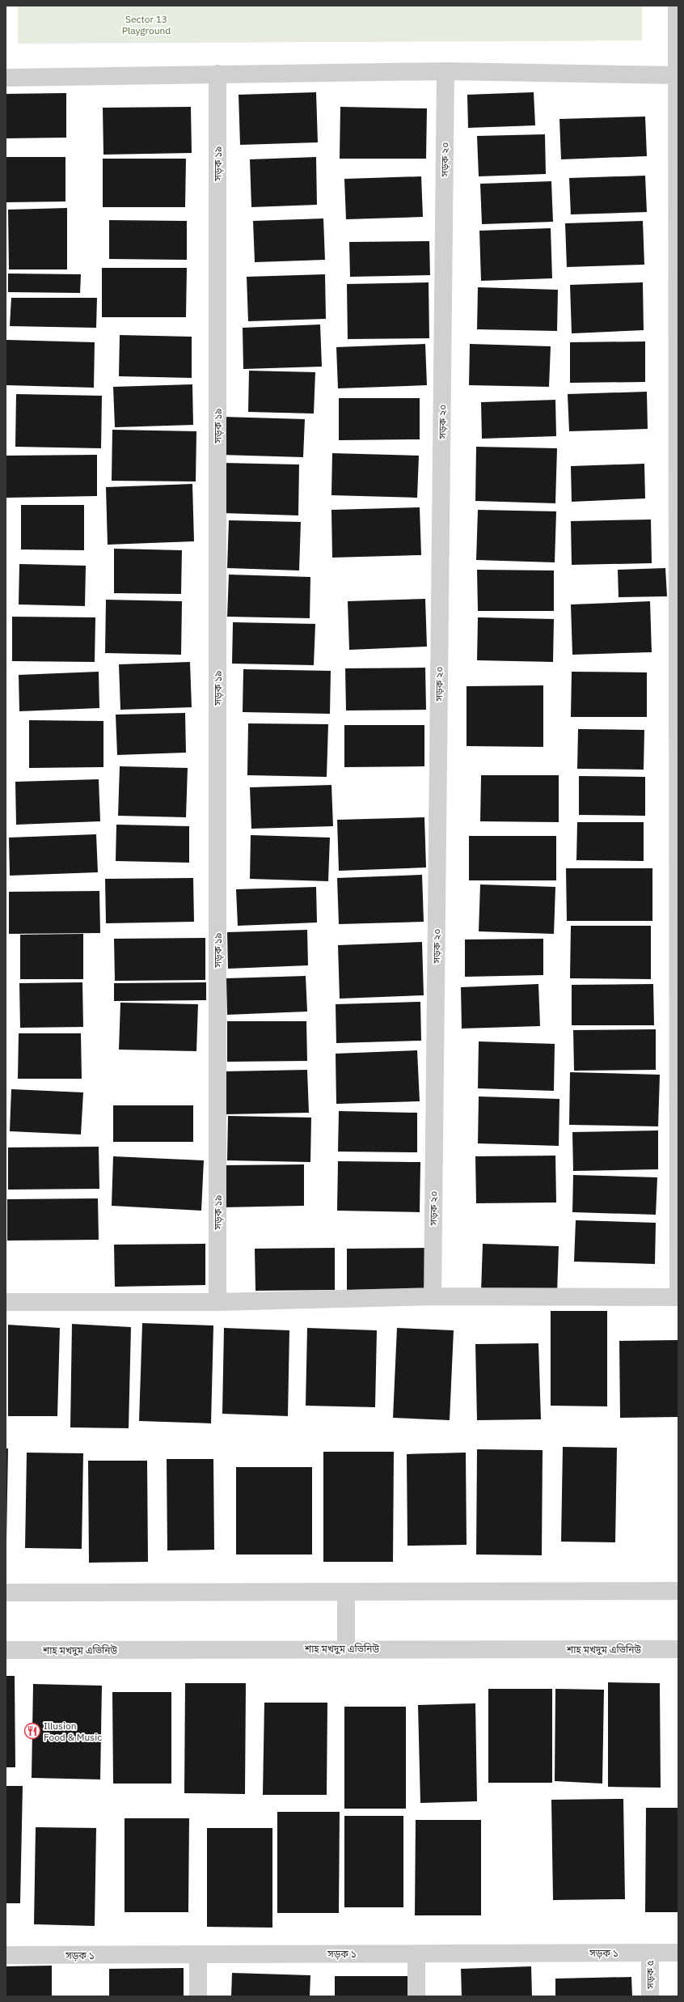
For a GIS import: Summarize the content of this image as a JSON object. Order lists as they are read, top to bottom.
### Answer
{
  "streets": {
    "street": [
      "সড়ক ২০",
      "সড়ক ১৯",
      "শাহ মখদুম এভিনিউ",
      "সড়ক ১",
      "সড়ক ৫"
    ]
  },
  "crossings": [
    ["সড়ক ১", "সড়ক ৫"]
  ],
  "parks": ["Sector 13 Playground"],
  "places": {
    "restaurant": ["Illusion Food & Music"]
  }
}
